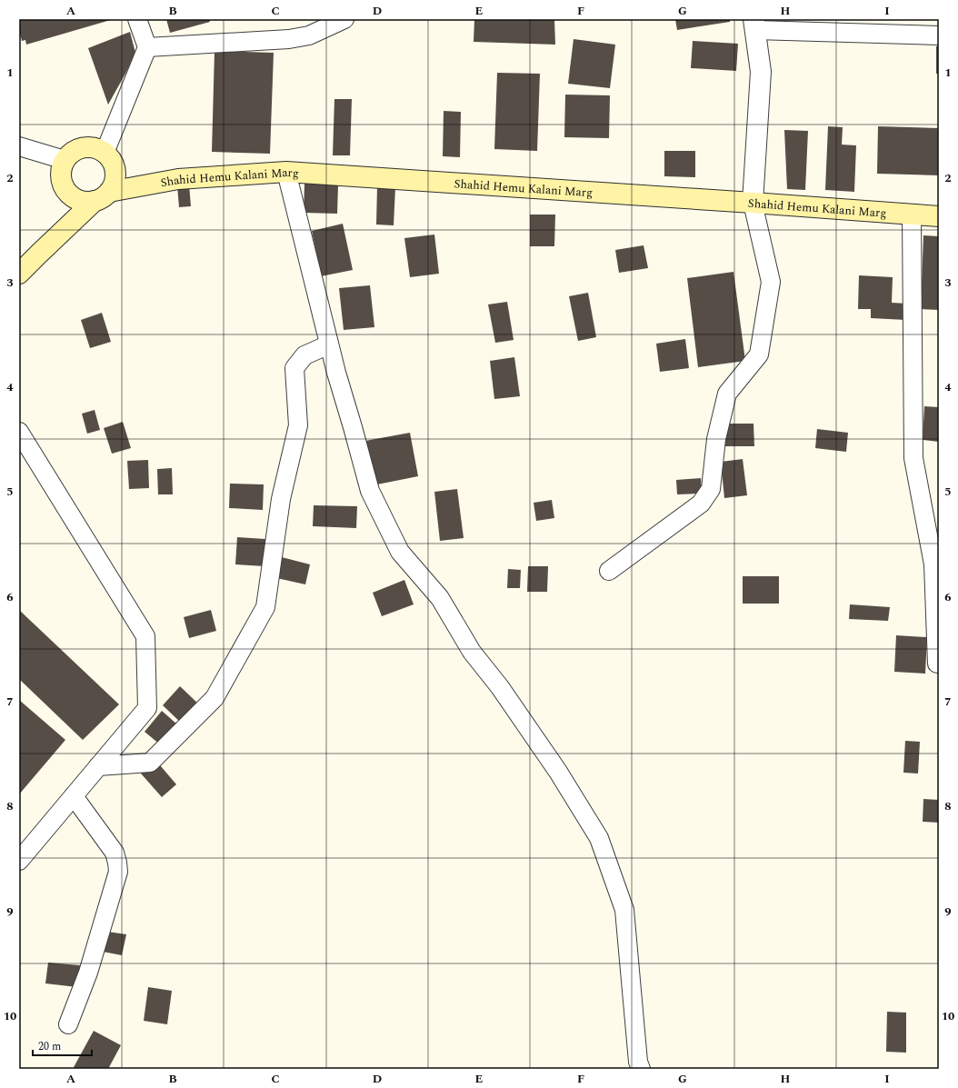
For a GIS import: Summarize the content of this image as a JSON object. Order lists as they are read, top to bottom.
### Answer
{
  "streets": {
    "main road": ["Shahid Hemu Kalani Marg"]
  },
  "scale_bar": "20 m",
  "grid": {
    "columns": [
      "A",
      "B",
      "C",
      "D",
      "E",
      "F",
      "G",
      "H",
      "I"
    ],
    "rows": [
      "1",
      "2",
      "3",
      "4",
      "5",
      "6",
      "7",
      "8",
      "9",
      "10"
    ]
  }
}
